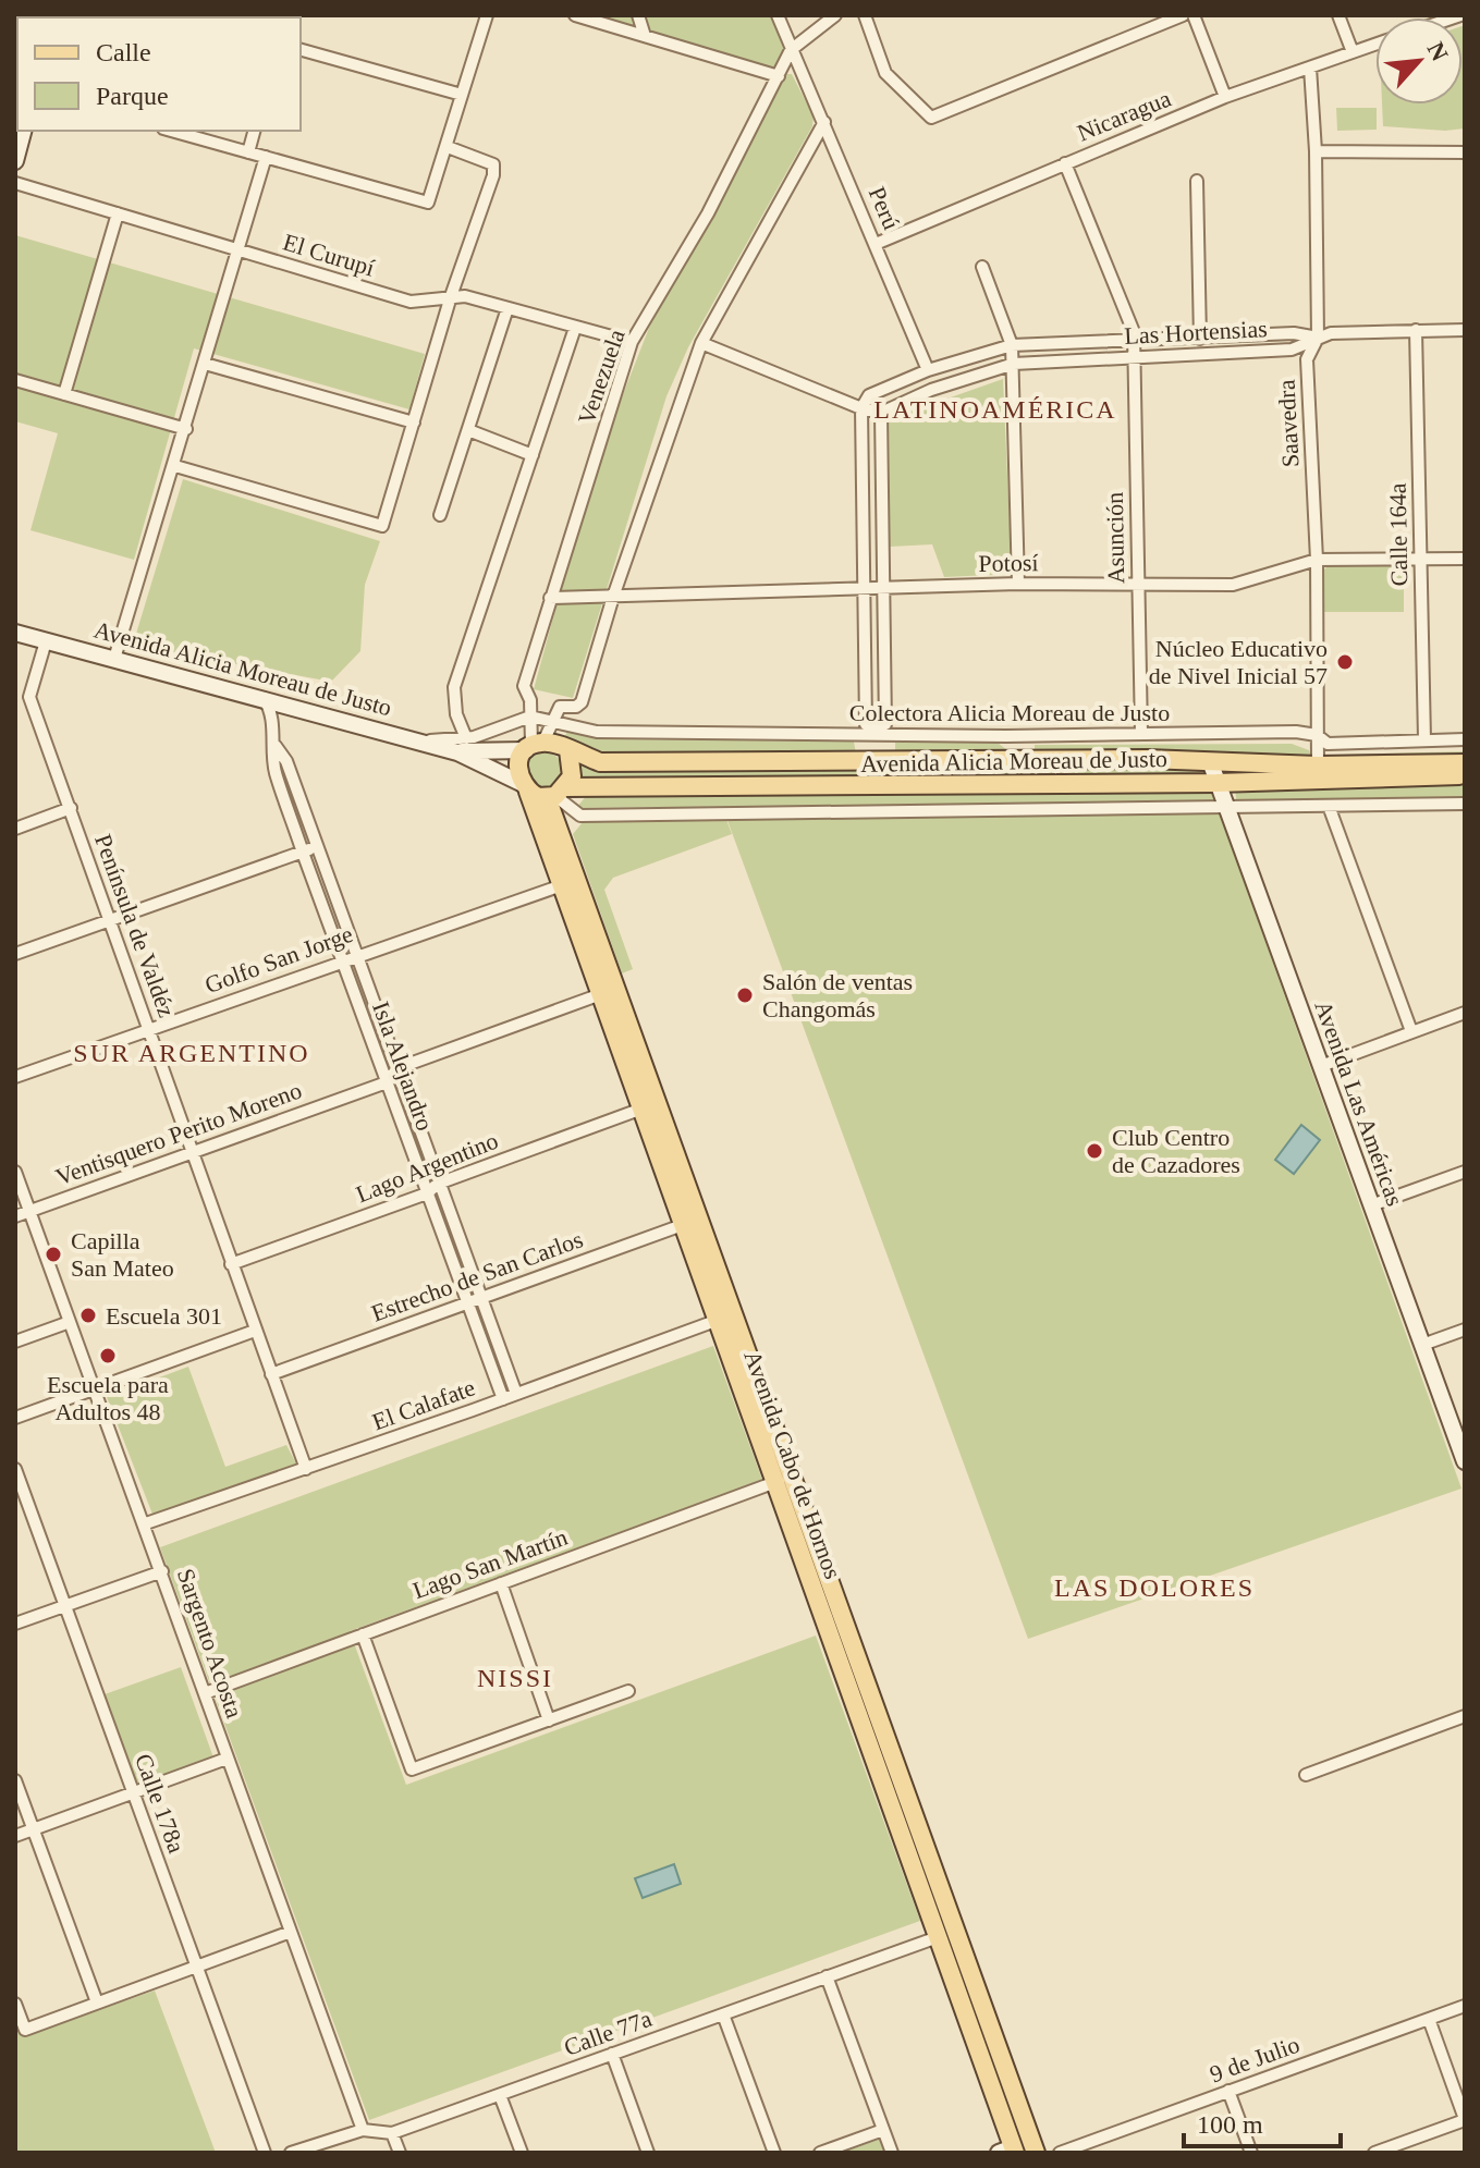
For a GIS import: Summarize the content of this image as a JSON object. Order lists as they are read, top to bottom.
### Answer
{
  "streets": {
    "main road": ["Avenida Alicia Moreau de Justo", "Avenida Las Américas", "Avenida Cabo de Hornos"],
    "street": [
      "Nicaragua",
      "Perú",
      "El Curupí",
      "Las Hortensias",
      "Venezuela",
      "Saavedra",
      "Calle 164a",
      "Asunción",
      "Potosí",
      "Colectora Alicia Moreau de Justo",
      "Península de Valdéz",
      "Golfo San Jorge",
      "Isla Alejandro",
      "Ventisquero Perito Moreno",
      "Lago Argentino",
      "Estrecho de San Carlos",
      "El Calafate",
      "Lago San Martín",
      "Sargento Acosta",
      "Calle 178a",
      "Calle 77a",
      "9 de Julio"
    ]
  },
  "crossings": [
    ["Nicaragua", "Perú"],
    ["Nicaragua", "Saavedra"],
    ["Perú", "Las Hortensias"],
    ["Perú", "Venezuela"],
    ["El Curupí", "Venezuela"],
    ["Las Hortensias", "Saavedra"],
    ["Las Hortensias", "Asunción"],
    ["Venezuela", "Potosí"],
    ["Venezuela", "Avenida Alicia Moreau de Justo"],
    ["Venezuela", "Colectora Alicia Moreau de Justo"],
    ["Venezuela", "Avenida Cabo de Hornos"],
    ["Saavedra", "Potosí"],
    ["Saavedra", "Avenida Alicia Moreau de Justo"],
    ["Saavedra", "Colectora Alicia Moreau de Justo"],
    ["Calle 164a", "Potosí"],
    ["Calle 164a", "Colectora Alicia Moreau de Justo"],
    ["Asunción", "Potosí"],
    ["Asunción", "Colectora Alicia Moreau de Justo"],
    ["Avenida Alicia Moreau de Justo", "Isla Alejandro"],
    ["Avenida Alicia Moreau de Justo", "Avenida Las Américas"],
    ["Avenida Alicia Moreau de Justo", "Avenida Cabo de Hornos"],
    ["Península de Valdéz", "Golfo San Jorge"],
    ["Península de Valdéz", "Ventisquero Perito Moreno"],
    ["Península de Valdéz", "Lago Argentino"],
    ["Península de Valdéz", "Estrecho de San Carlos"],
    ["Península de Valdéz", "El Calafate"],
    ["Golfo San Jorge", "Isla Alejandro"],
    ["Golfo San Jorge", "Avenida Cabo de Hornos"],
    ["Isla Alejandro", "Ventisquero Perito Moreno"],
    ["Isla Alejandro", "Lago Argentino"],
    ["Isla Alejandro", "Estrecho de San Carlos"],
    ["Isla Alejandro", "El Calafate"],
    ["Ventisquero Perito Moreno", "Sargento Acosta"],
    ["Lago Argentino", "Avenida Cabo de Hornos"],
    ["Estrecho de San Carlos", "Avenida Cabo de Hornos"],
    ["El Calafate", "Avenida Cabo de Hornos"],
    ["El Calafate", "Sargento Acosta"],
    ["Avenida Cabo de Hornos", "Lago San Martín"],
    ["Avenida Cabo de Hornos", "Calle 77a"],
    ["Lago San Martín", "Sargento Acosta"],
    ["Sargento Acosta", "Calle 77a"]
  ],
  "districts": [
    "LATINOAMÉRICA",
    "SUR ARGENTINO",
    "LAS DOLORES",
    "NISSI"
  ],
  "places": [
    "Núcleo Educativo de Nivel Inicial 57",
    "Salón de ventas Changomás",
    "Club Centro de Cazadores",
    "Capilla San Mateo",
    "Escuela 301",
    "Escuela para Adultos 48"
  ],
  "legend": ["Calle", "Parque"],
  "scale_bar": "100 m",
  "north": "top right"
}
